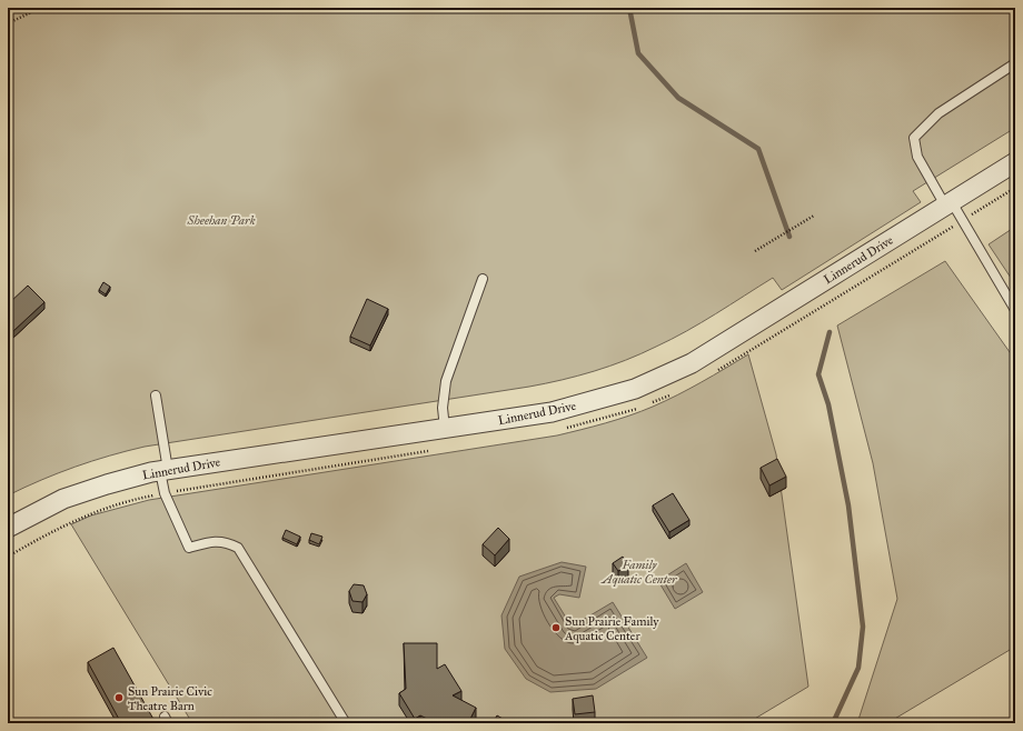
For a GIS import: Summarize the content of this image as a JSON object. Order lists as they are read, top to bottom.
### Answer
{
  "streets": {
    "street": ["Linnerud Drive"]
  },
  "parks": ["Sheehan Park", "Family Aquatic Center"],
  "places": ["Sun Prairie Family Aquatic Center", "Sun Prairie Civic Theatre Barn"]
}
